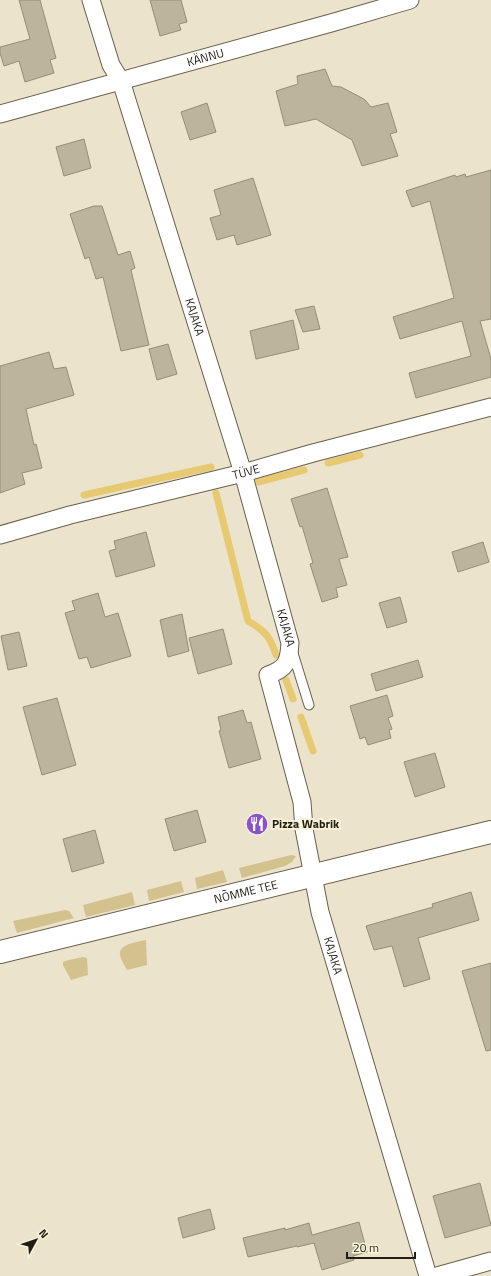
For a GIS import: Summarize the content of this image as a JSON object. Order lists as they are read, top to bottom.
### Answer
{
  "streets": {
    "street": [
      "KÄNNU",
      "KAJAKA",
      "TÜVE",
      "NÕMME TEE"
    ]
  },
  "crossings": [
    ["KÄNNU", "KAJAKA"],
    ["KAJAKA", "TÜVE"],
    ["KAJAKA", "NÕMME TEE"]
  ],
  "places": {
    "restaurant": ["Pizza Wabrik"]
  },
  "scale_bar": "20 m",
  "north": "top right"
}
